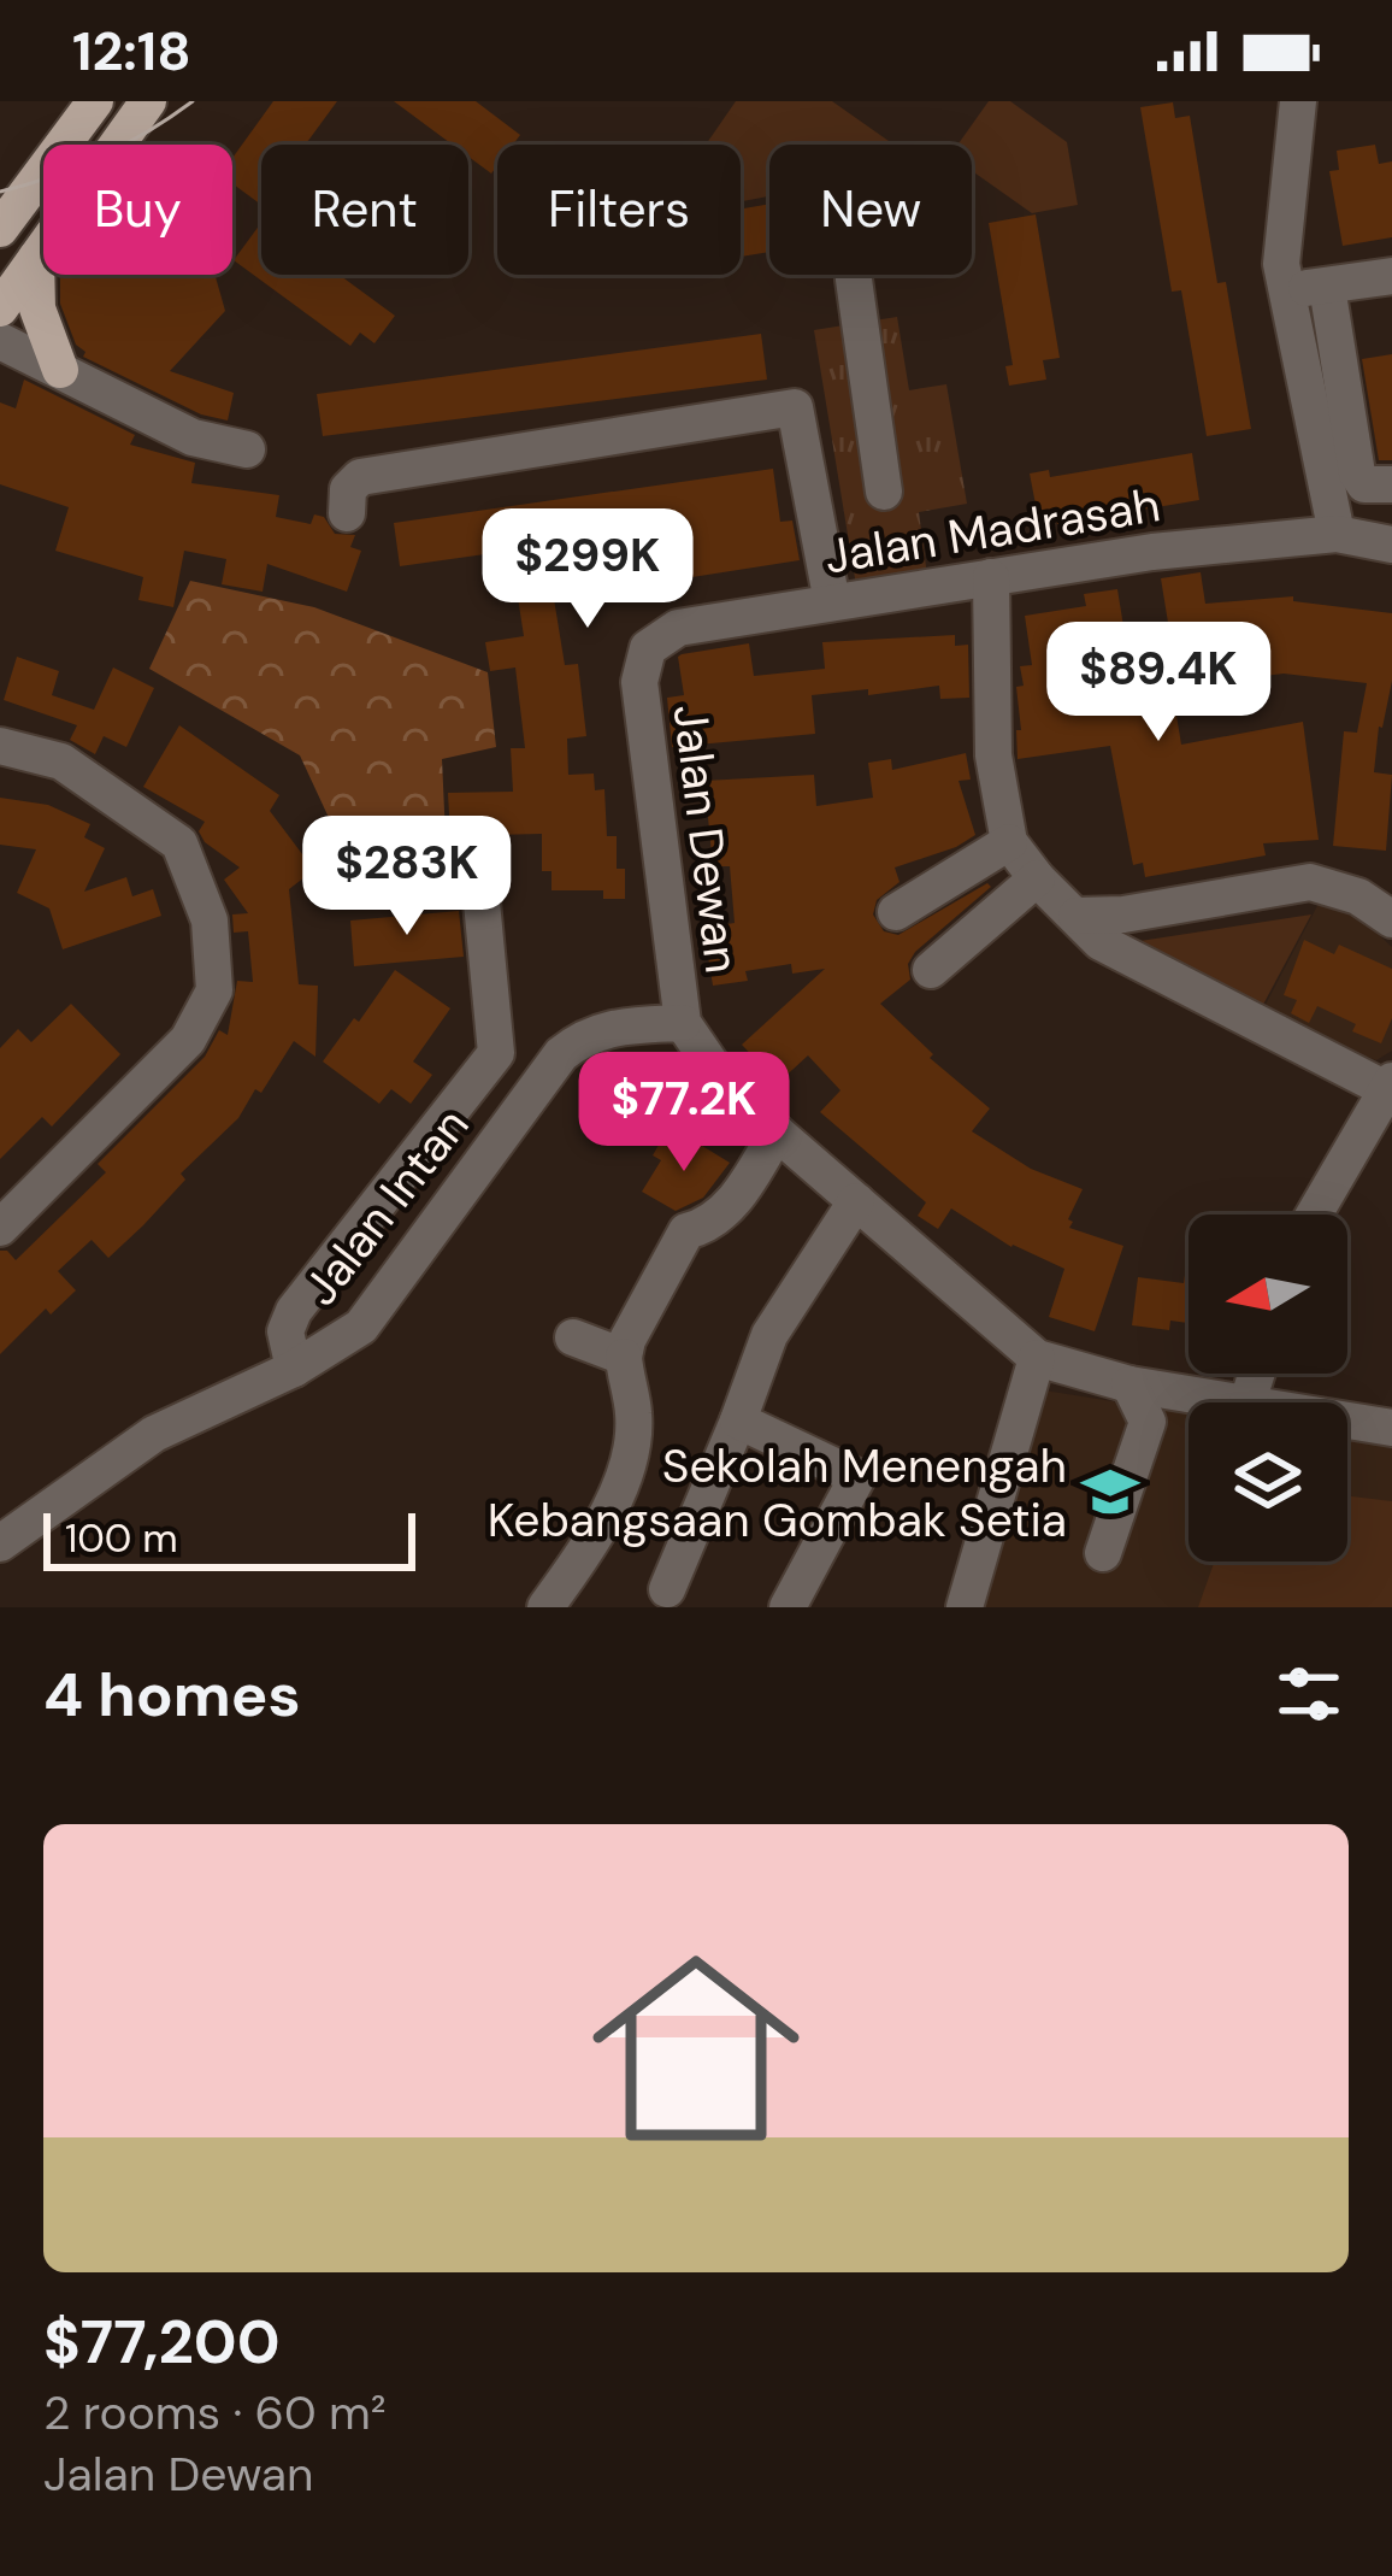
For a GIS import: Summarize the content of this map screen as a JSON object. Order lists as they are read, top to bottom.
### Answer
{
  "streets": {
    "street": ["Jalan Madrasah", "Jalan Dewan", "Jalan Intan"]
  },
  "crossings": [
    ["Jalan Madrasah", "Jalan Dewan"],
    ["Jalan Dewan", "Jalan Intan"]
  ],
  "places": {
    "school or university": ["Sekolah Menengah Kebangsaan Gombak Setia"]
  },
  "scale_bar": "100 m",
  "north": "left",
  "page": {
    "status": "12:18",
    "chip": [
      "Buy",
      "Rent",
      "Filters",
      "New"
    ],
    "price": [
      "$299K",
      "$89.4K",
      "$283K",
      "$77.2K"
    ],
    "scale": "100 m",
    "heading": "4 homes",
    "list": [
      {
        "name": "$77,200",
        "note": "2 rooms · 60 m² · Jalan Dewan"
      }
    ]
  }
}
